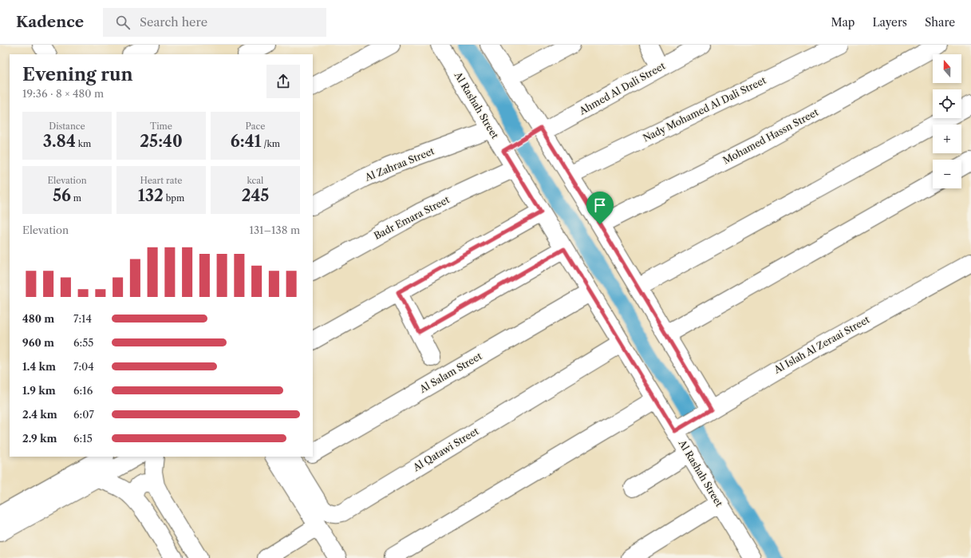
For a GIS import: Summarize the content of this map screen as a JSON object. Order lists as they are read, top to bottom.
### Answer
{
  "streets": {
    "street": [
      "Ahmed Al Dali Street",
      "Al Rashah Street",
      "Nady Mohamed Al Dali Street",
      "Mohamed Hassn Street",
      "Al Zahraa Street",
      "Badr Emara Street",
      "Al Islah Al Zeraai Street",
      "Al Salam Street",
      "Al Qatawi Street"
    ]
  },
  "crossings": [
    ["Al Rashah Street", "Al Zahraa Street"],
    ["Al Rashah Street", "Badr Emara Street"],
    ["Al Rashah Street", "Al Islah Al Zeraai Street"],
    ["Al Rashah Street", "Al Salam Street"],
    ["Al Rashah Street", "Al Qatawi Street"]
  ],
  "north": "top",
  "page": {
    "header": "Kadence",
    "search": "Search here",
    "nav": ["Map", "Layers", "Share"],
    "map_buttons": ["+", "−"],
    "heading": ["Evening run", "19:36 · 8 × 480 m"],
    "stats": [
      ["Distance", "3.84 km"],
      ["Time", "25:40"],
      ["Pace", "6:41 /km"],
      ["Elevation", "56 m"],
      ["Heart rate", "132 bpm"],
      ["kcal", "245"]
    ],
    "chart": ["Elevation", "131–138 m"],
    "list": [
      {
        "name": "480 m",
        "note": "7:14"
      },
      {
        "name": "960 m",
        "note": "6:55"
      },
      {
        "name": "1.4 km",
        "note": "7:04"
      },
      {
        "name": "1.9 km",
        "note": "6:16"
      },
      {
        "name": "2.4 km",
        "note": "6:07"
      },
      {
        "name": "2.9 km",
        "note": "6:15"
      }
    ]
  }
}
